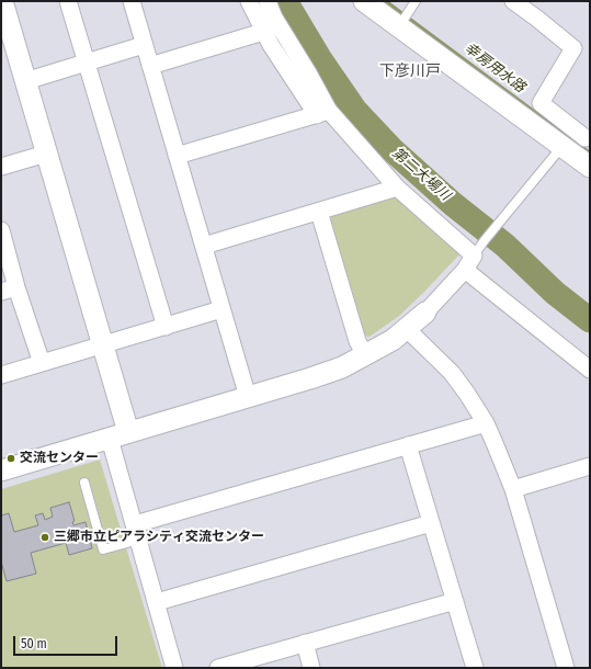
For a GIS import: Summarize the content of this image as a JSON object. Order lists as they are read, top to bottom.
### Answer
{
  "districts": ["下彦川戸"],
  "water": ["幸房用水路", "第二大場川"],
  "places": ["交流センター", "三郷市立ピアラシティ交流センター"],
  "scale_bar": "50 m"
}
